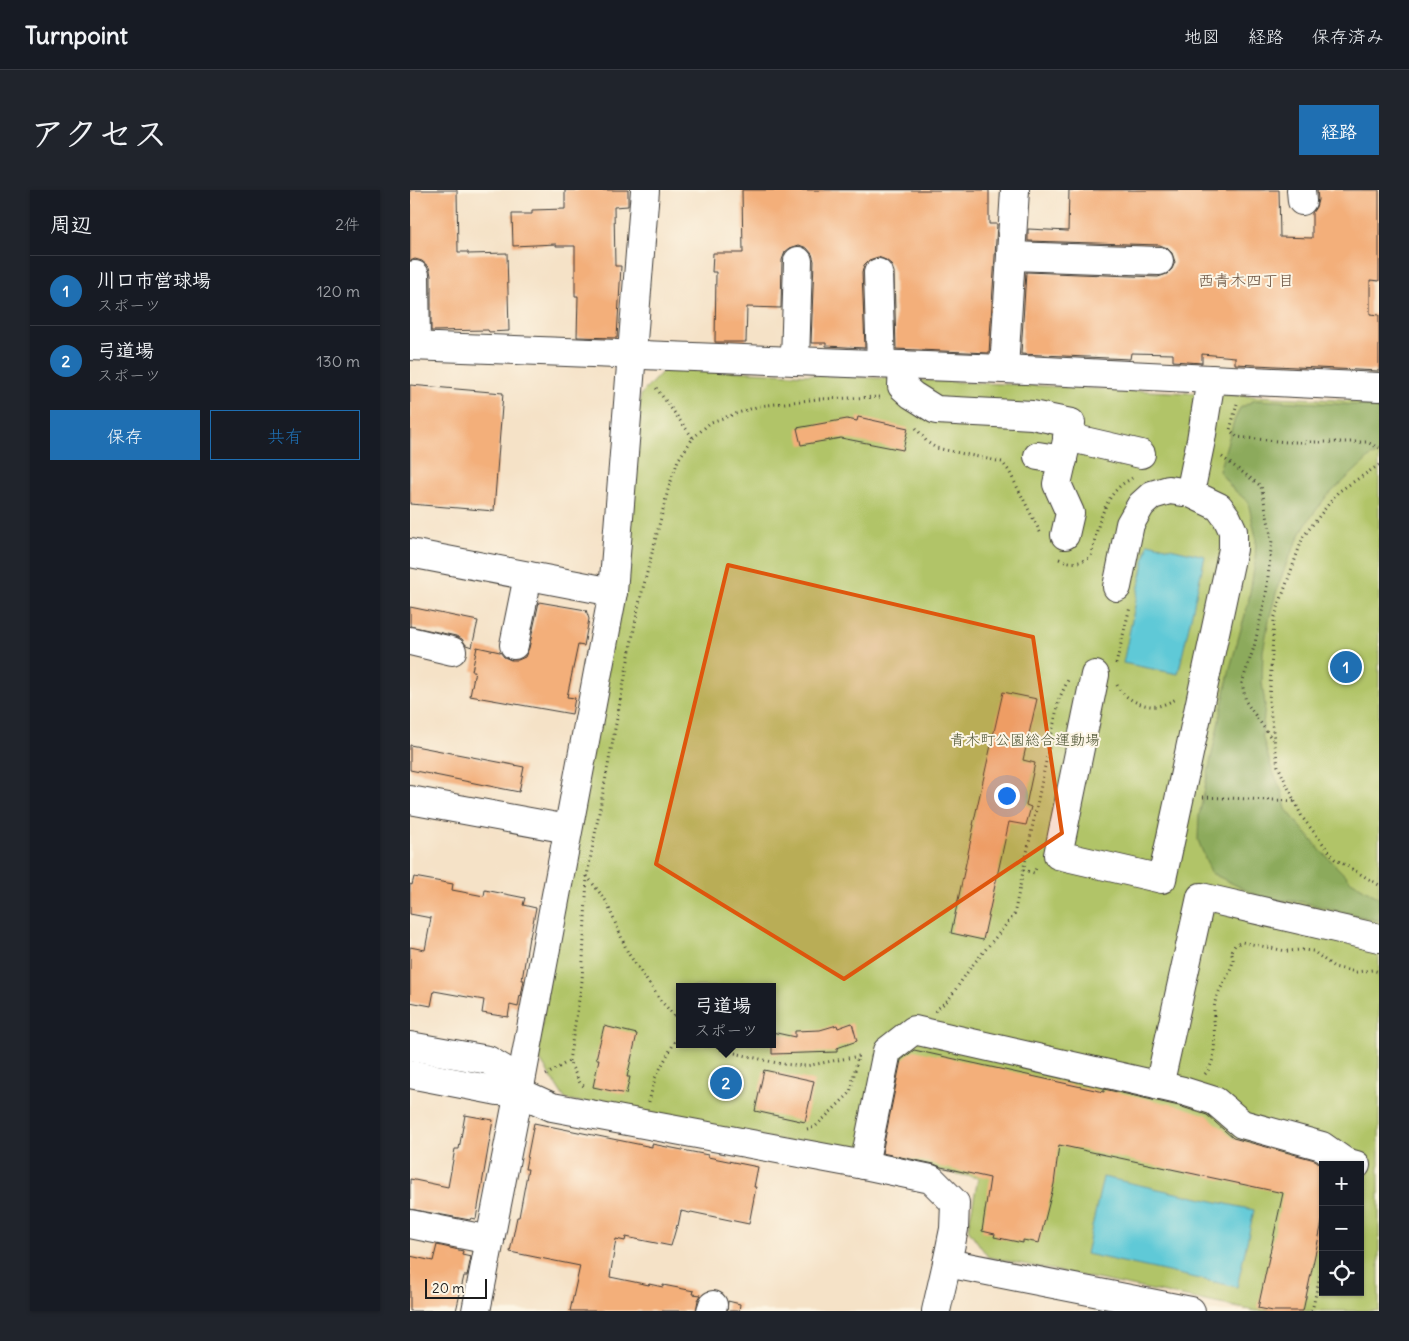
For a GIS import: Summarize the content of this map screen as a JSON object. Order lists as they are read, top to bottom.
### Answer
{
  "districts": ["西青木四丁目"],
  "parks": ["青木町公園総合運動場"],
  "scale_bar": "20 m",
  "page": {
    "header": "Turnpoint",
    "nav": ["地図", "経路", "保存済み"],
    "title": "アクセス",
    "buttons": [
      "経路",
      ["保存", "共有"]
    ],
    "heading": ["周辺", "2件"],
    "list": [
      {
        "mark": "1",
        "name": "川口市営球場",
        "note": "スポーツ",
        "value": "120 m"
      },
      {
        "mark": "2",
        "name": "弓道場",
        "note": "スポーツ",
        "value": "130 m"
      }
    ],
    "pins": ["1", "2"],
    "popup": ["弓道場", "スポーツ"],
    "map_buttons": ["+", "−"],
    "scale": "20 m"
  }
}
